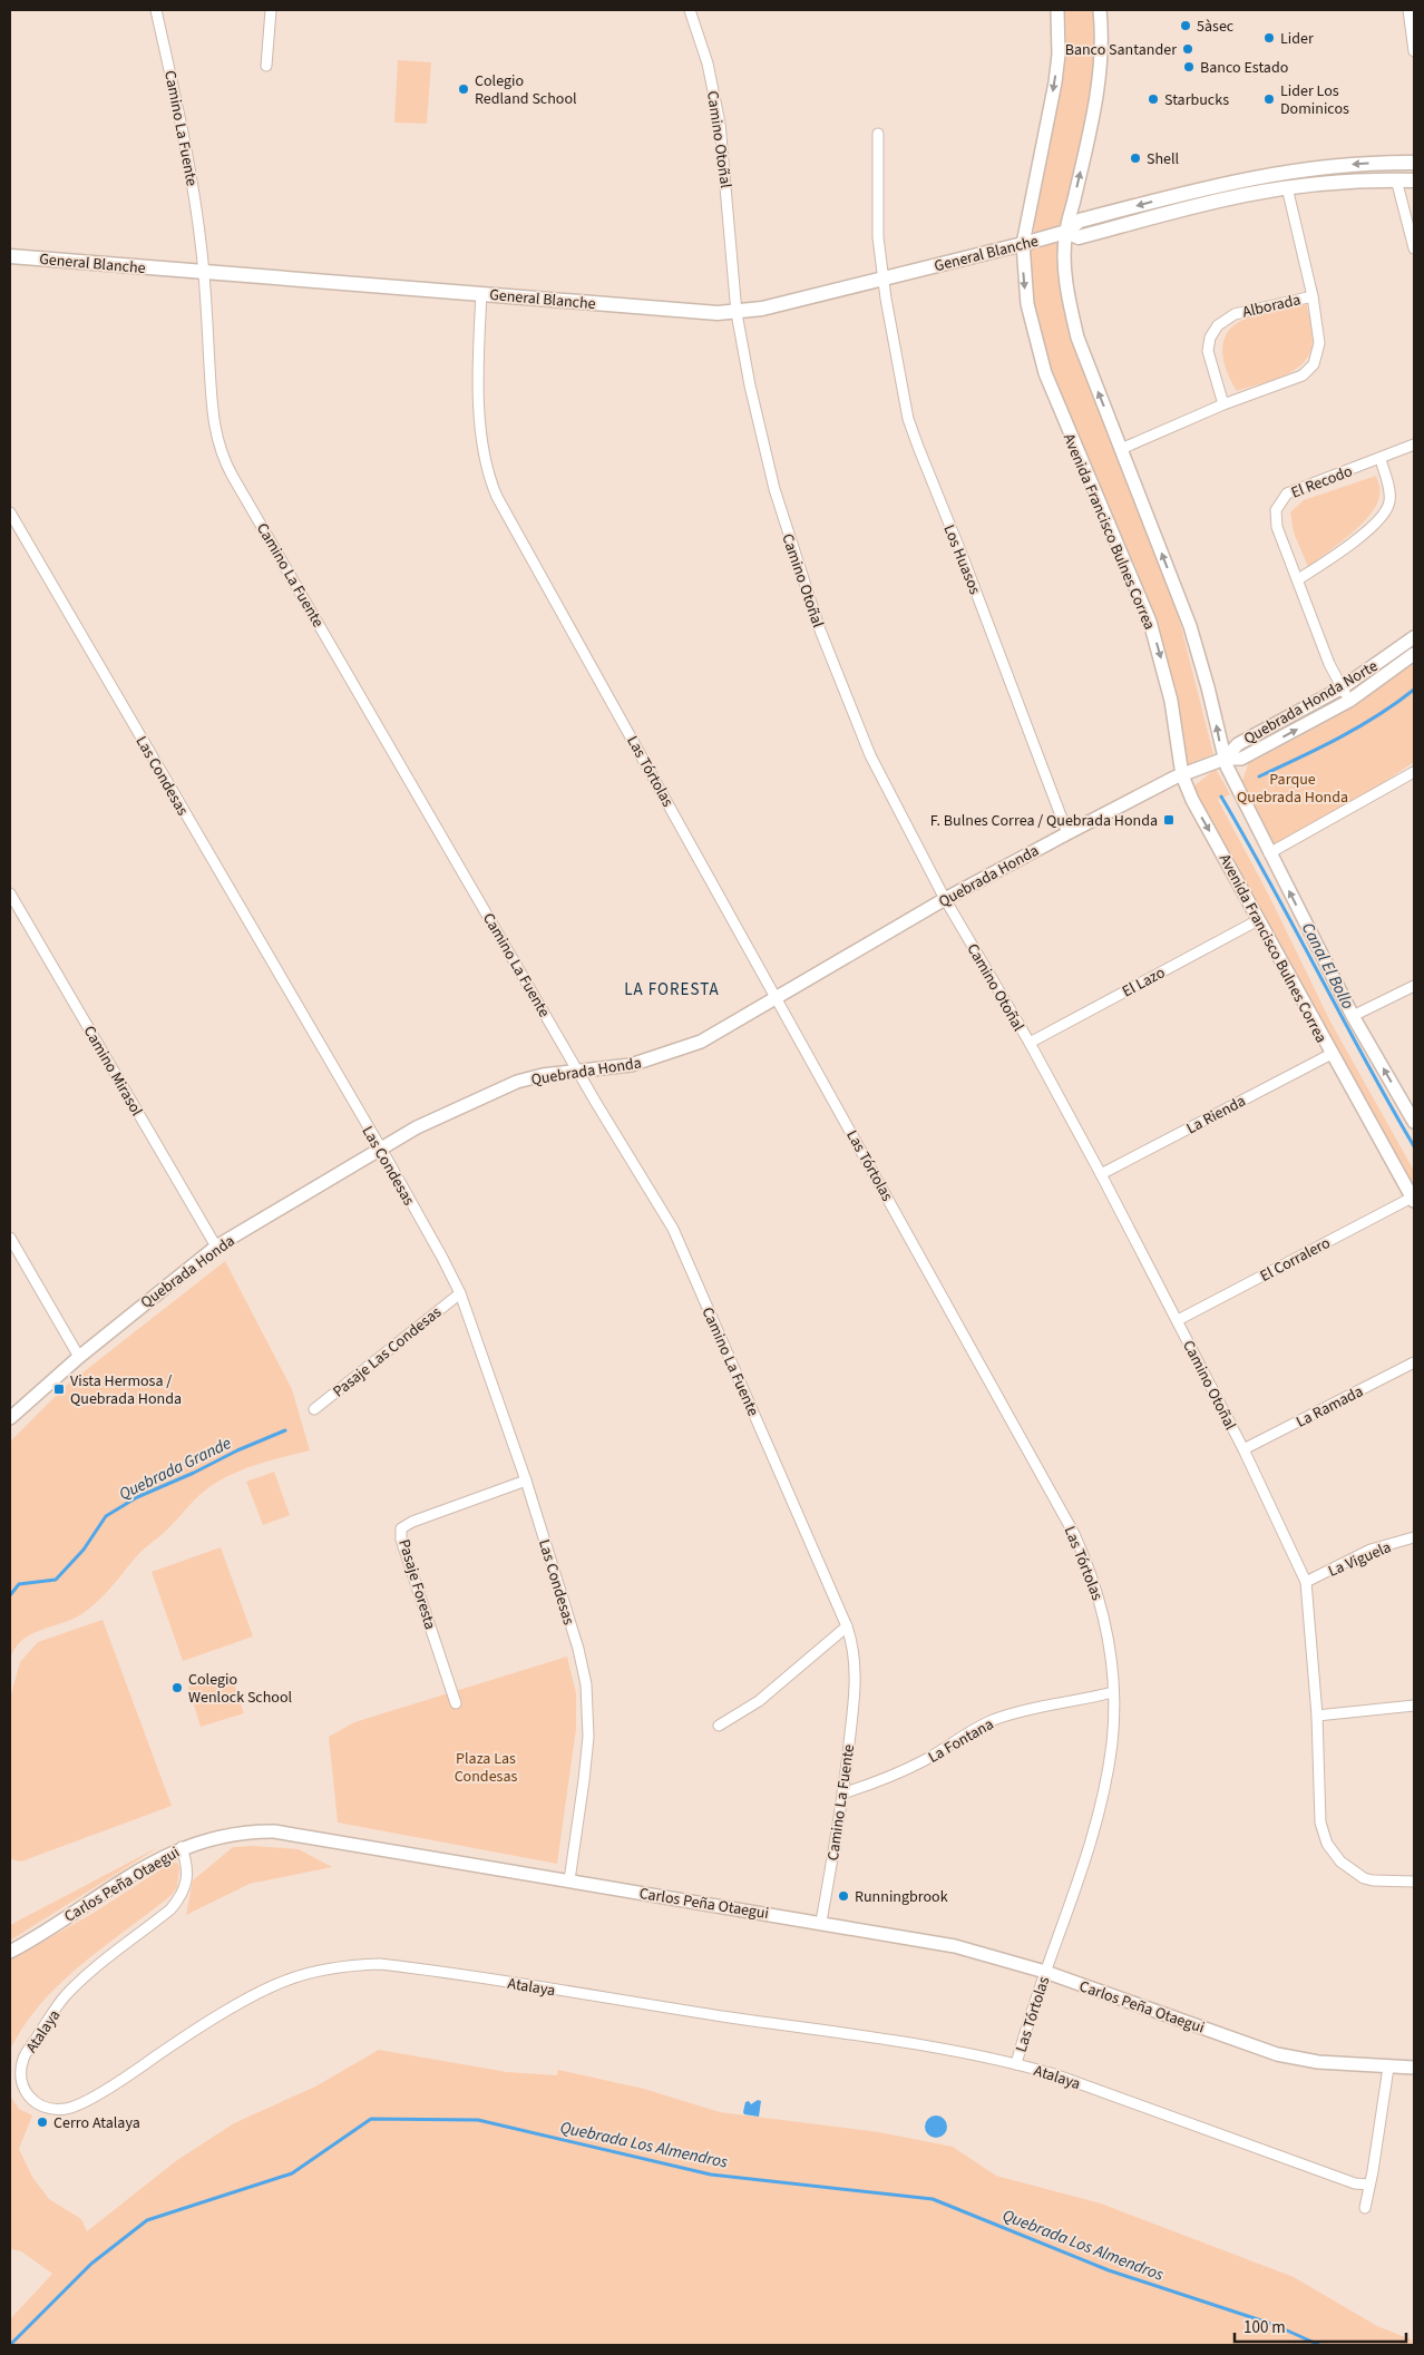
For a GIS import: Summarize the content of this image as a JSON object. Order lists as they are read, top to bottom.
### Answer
{
  "streets": {
    "main road": ["General Blanche"],
    "street": [
      "Camino La Fuente",
      "Camino Otoñal",
      "Alborada",
      "El Recodo",
      "Avenida Francisco Bulnes Correa",
      "Los Huasos",
      "Quebrada Honda Norte",
      "Las Tórtolas",
      "Las Condesas",
      "Quebrada Honda",
      "El Lazo",
      "Camino Mirasol",
      "La Rienda",
      "El Corralero",
      "Pasaje Las Condesas",
      "La Ramada",
      "La Viguela",
      "Pasaje Foresta",
      "La Fontana",
      "Carlos Peña Otaegui",
      "Atalaya"
    ]
  },
  "crossings": [
    ["Camino La Fuente", "General Blanche"],
    ["Camino La Fuente", "Quebrada Honda"],
    ["Camino La Fuente", "La Fontana"],
    ["Camino La Fuente", "Carlos Peña Otaegui"],
    ["Camino Otoñal", "General Blanche"],
    ["Camino Otoñal", "Quebrada Honda"],
    ["Camino Otoñal", "El Lazo"],
    ["Camino Otoñal", "La Rienda"],
    ["Camino Otoñal", "El Corralero"],
    ["Camino Otoñal", "La Ramada"],
    ["Camino Otoñal", "La Viguela"],
    ["General Blanche", "Alborada"],
    ["General Blanche", "Avenida Francisco Bulnes Correa"],
    ["General Blanche", "Los Huasos"],
    ["General Blanche", "Las Tórtolas"],
    ["El Recodo", "Quebrada Honda Norte"],
    ["Avenida Francisco Bulnes Correa", "Quebrada Honda"],
    ["Avenida Francisco Bulnes Correa", "El Lazo"],
    ["Avenida Francisco Bulnes Correa", "La Rienda"],
    ["Avenida Francisco Bulnes Correa", "El Corralero"],
    ["Los Huasos", "Quebrada Honda"],
    ["Quebrada Honda Norte", "Quebrada Honda"],
    ["Las Tórtolas", "Quebrada Honda"],
    ["Las Tórtolas", "La Fontana"],
    ["Las Tórtolas", "Carlos Peña Otaegui"],
    ["Las Tórtolas", "Atalaya"],
    ["Las Condesas", "Quebrada Honda"],
    ["Las Condesas", "Pasaje Las Condesas"],
    ["Las Condesas", "Pasaje Foresta"],
    ["Las Condesas", "Carlos Peña Otaegui"],
    ["Quebrada Honda", "Camino Mirasol"],
    ["Carlos Peña Otaegui", "Atalaya"]
  ],
  "districts": ["LA FORESTA"],
  "water": ["Canal El Bollo", "Quebrada Grande", "Quebrada Los Almendros"],
  "parks": ["Parque Quebrada Honda", "Plaza Las Condesas"],
  "places": {
    "other": [
      "5àsec",
      "Lider",
      "Banco Santander",
      "Banco Estado",
      "Colegio Redland School",
      "Starbucks",
      "Lider Los Dominicos",
      "Shell",
      "Colegio Wenlock School",
      "Runningbrook",
      "Cerro Atalaya"
    ],
    "transit": ["F. Bulnes Correa / Quebrada Honda", "Vista Hermosa / Quebrada Honda"]
  },
  "scale_bar": "100 m"
}
